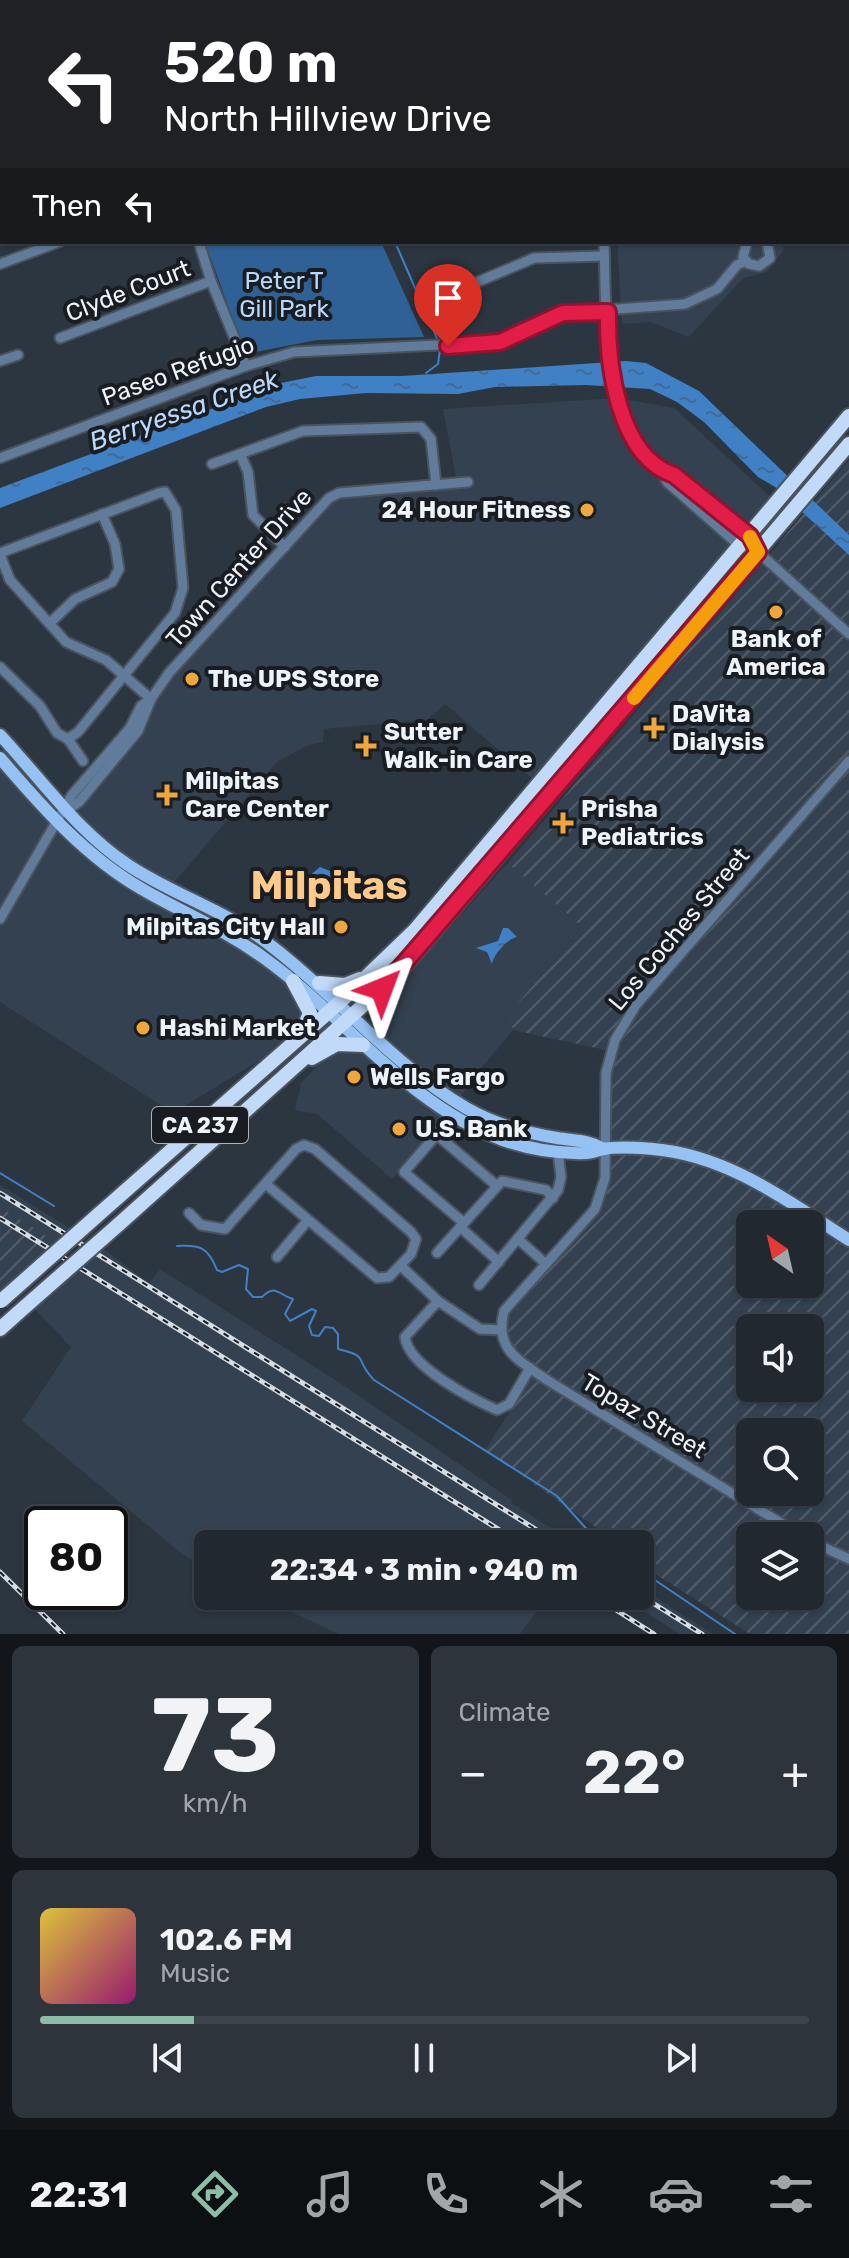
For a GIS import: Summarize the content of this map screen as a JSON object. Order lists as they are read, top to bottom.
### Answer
{
  "streets": {
    "highway": ["CA 237"],
    "street": [
      "Clyde Court",
      "Paseo Refugio",
      "Town Center Drive",
      "Los Coches Street",
      "Topaz Street"
    ]
  },
  "districts": ["Milpitas"],
  "water": ["Berryessa Creek"],
  "parks": ["Peter T Gill Park"],
  "places": {
    "other": [
      "24 Hour Fitness",
      "Bank of America",
      "The UPS Store",
      "Milpitas City Hall",
      "Hashi Market",
      "Wells Fargo",
      "U.S. Bank"
    ],
    "health": [
      "DaVita Dialysis",
      "Sutter Walk-in Care",
      "Milpitas Care Center",
      "Prisha Pediatrics"
    ]
  },
  "north": "top left",
  "page": {
    "turn": ["520 m", "North Hillview Drive"],
    "then": "Then",
    "limit": "80",
    "trip": "22:34 · 3 min · 940 m",
    "tile": [
      ["73", "km/h"],
      "Climate"
    ],
    "heat": ["−", "22°", "+"],
    "song": ["102.6 FM", "Music"],
    "tabs": "22:31"
  }
}
